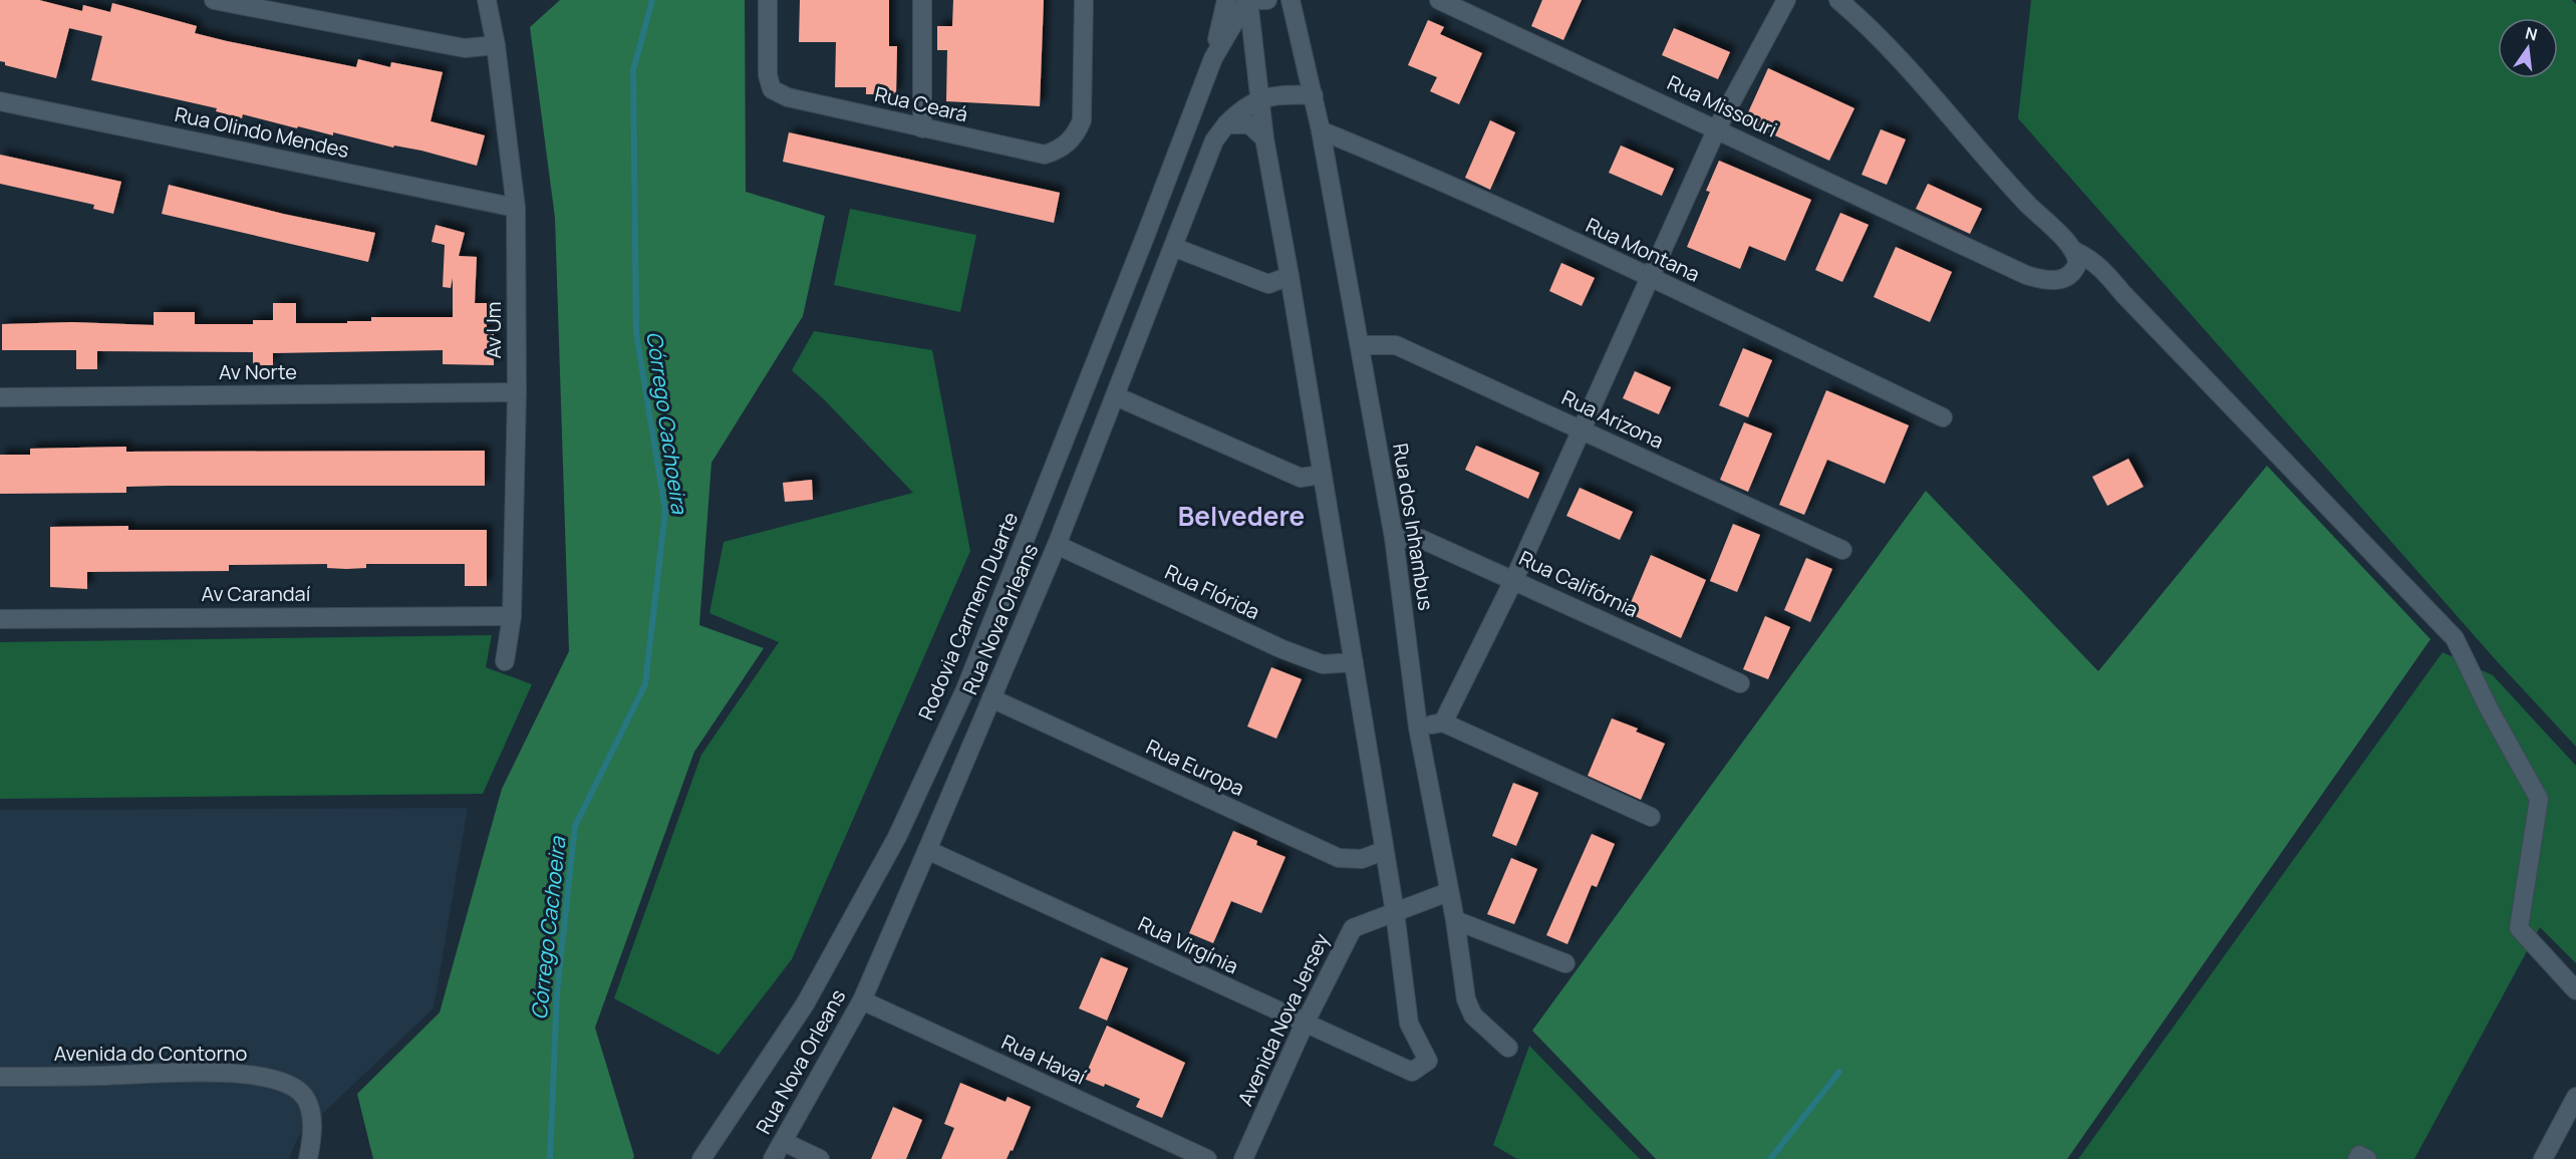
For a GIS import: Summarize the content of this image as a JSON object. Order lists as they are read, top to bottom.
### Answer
{
  "streets": {
    "street": [
      "Rua Ceará",
      "Rua Missouri",
      "Rua Olindo Mendes",
      "Rua Montana",
      "Av Um",
      "Av Norte",
      "Rua Arizona",
      "Rua dos Inhambus",
      "Rua Califórnia",
      "Rua Flórida",
      "Av Carandaí",
      "Rodovia Carmem Duarte",
      "Rua Nova Orleans",
      "Rua Europa",
      "Rua Virgínia",
      "Avenida Nova Jersey",
      "Avenida do Contorno",
      "Rua Havaí"
    ]
  },
  "crossings": [
    ["Rua Olindo Mendes", "Av Um"],
    ["Rua Montana", "Rua dos Inhambus"],
    ["Av Um", "Av Norte"],
    ["Av Um", "Av Carandaí"],
    ["Rua Arizona", "Rua dos Inhambus"],
    ["Rua dos Inhambus", "Rua Califórnia"],
    ["Rua dos Inhambus", "Avenida Nova Jersey"],
    ["Rua Flórida", "Rua Nova Orleans"],
    ["Rua Nova Orleans", "Rua Europa"],
    ["Rua Nova Orleans", "Rua Virgínia"],
    ["Rua Nova Orleans", "Rua Havaí"],
    ["Rua Virgínia", "Avenida Nova Jersey"]
  ],
  "districts": ["Belvedere"],
  "water": ["Córrego Cachoeira"],
  "north": "top"
}
